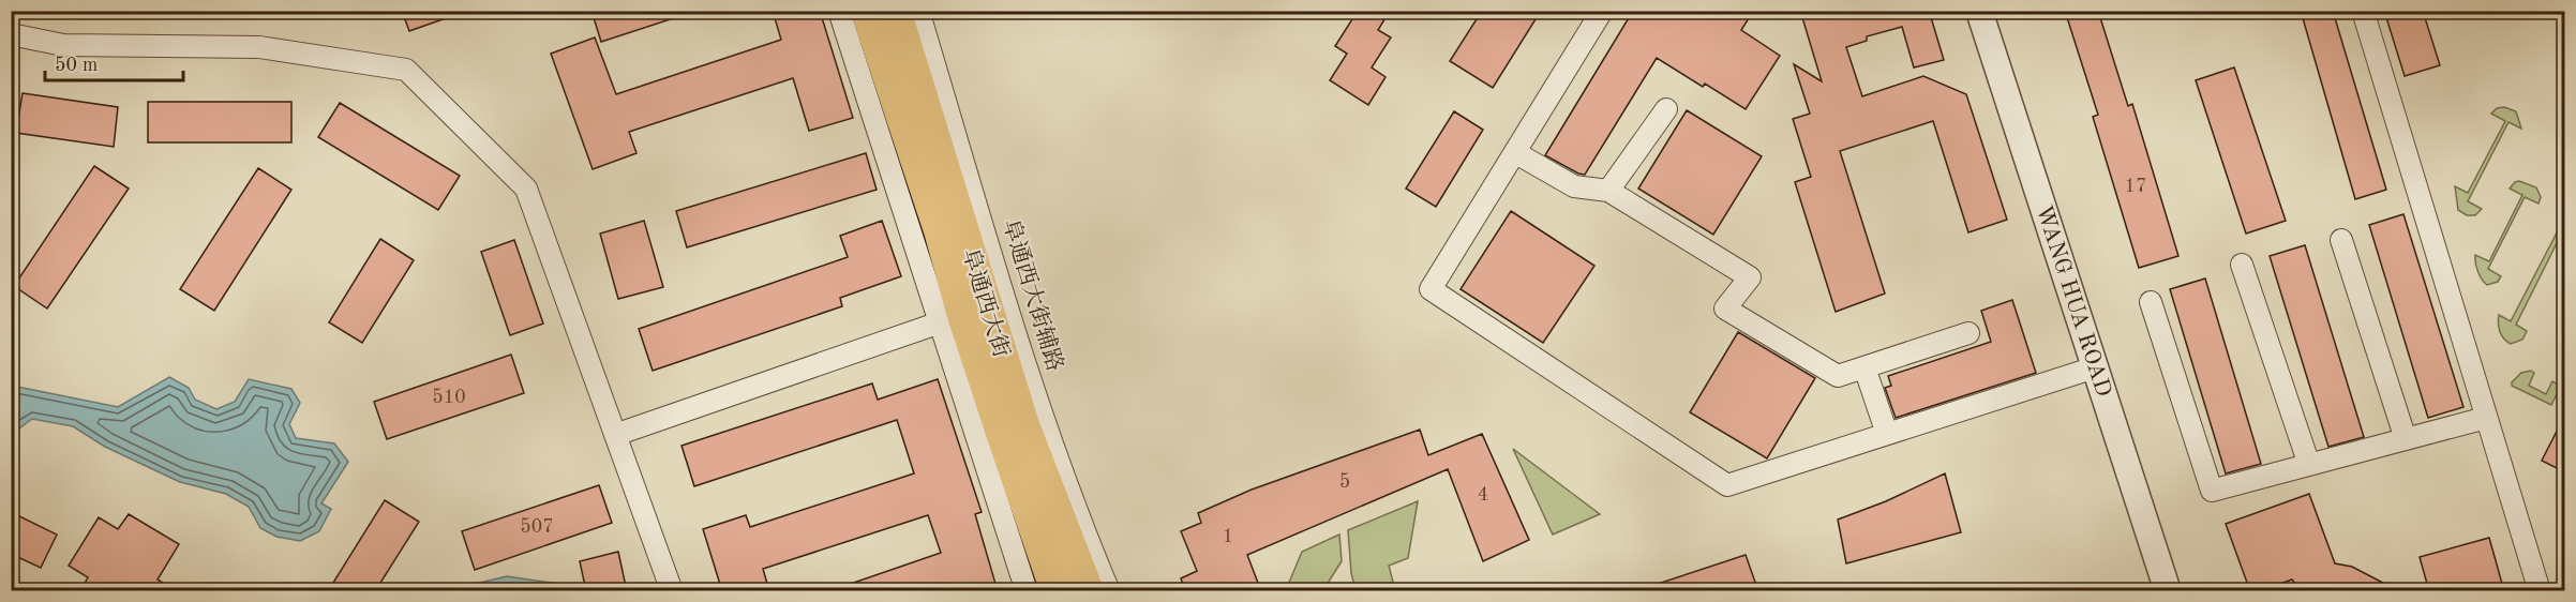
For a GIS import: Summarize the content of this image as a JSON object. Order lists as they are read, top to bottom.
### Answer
{
  "streets": {
    "main road": ["阜通西大街"],
    "street": ["阜通西大街辅路", "WANG HUA ROAD"]
  },
  "house_numbers": [
    "17",
    "510",
    "5",
    "4",
    "507",
    "1"
  ],
  "scale_bar": "50 m"
}
